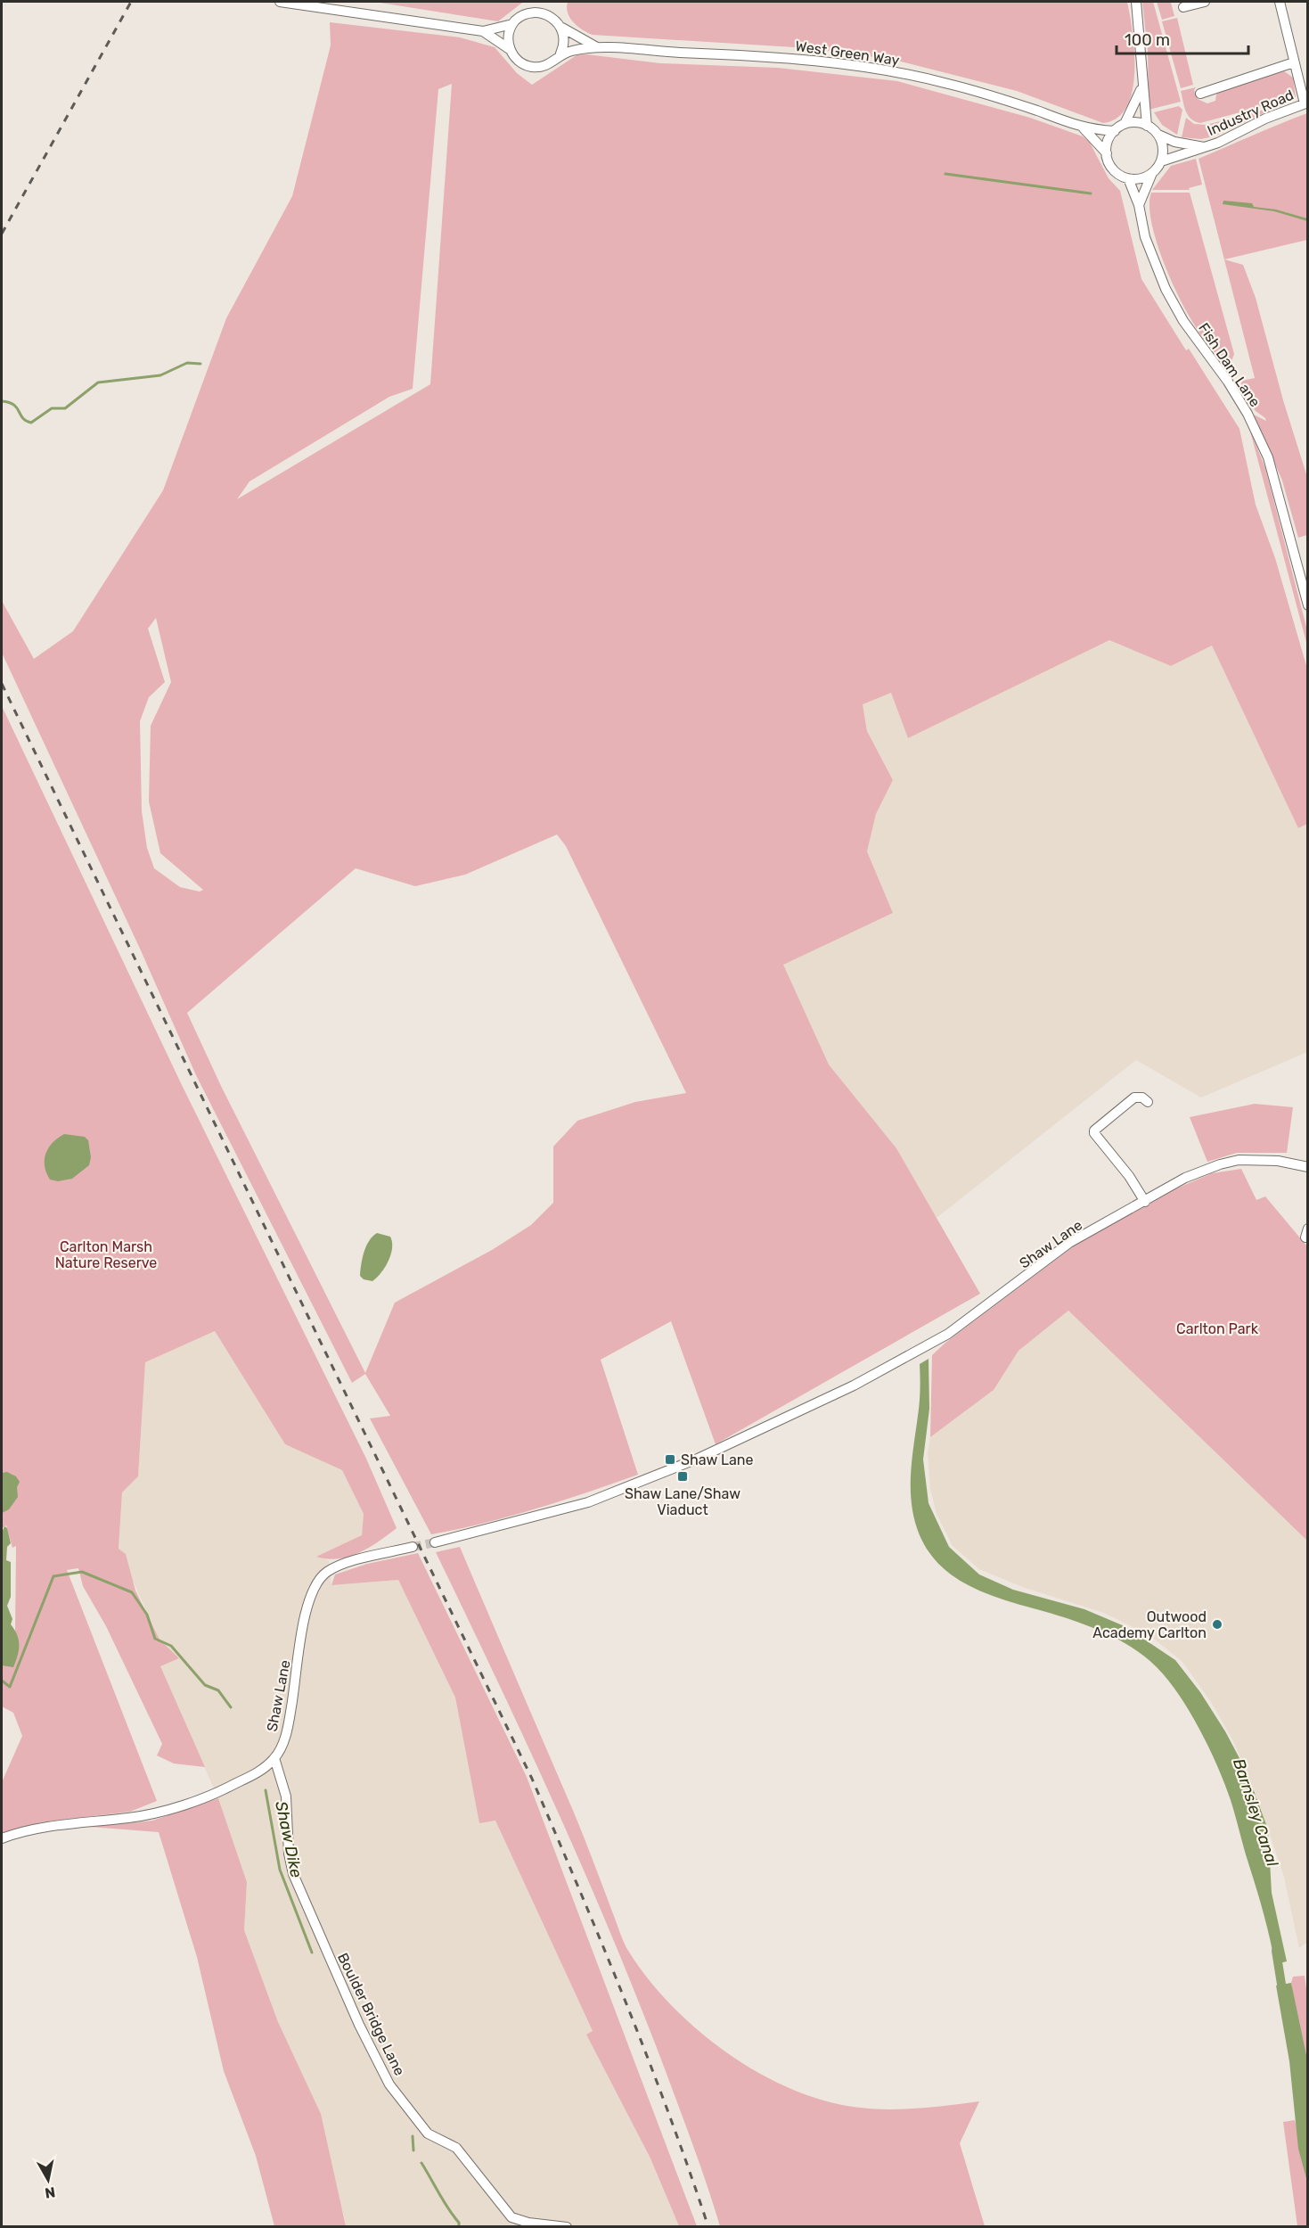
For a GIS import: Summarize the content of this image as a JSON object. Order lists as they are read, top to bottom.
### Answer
{
  "streets": {
    "street": [
      "West Green Way",
      "Industry Road",
      "Fish Dam Lane",
      "Shaw Lane",
      "Boulder Bridge Lane"
    ]
  },
  "crossings": [
    ["West Green Way", "Industry Road"],
    ["West Green Way", "Fish Dam Lane"],
    ["Industry Road", "Fish Dam Lane"],
    ["Shaw Lane", "Boulder Bridge Lane"]
  ],
  "water": ["Barnsley Canal", "Shaw Dike"],
  "parks": ["Carlton Marsh Nature Reserve", "Carlton Park"],
  "places": {
    "transit": ["Shaw Lane", "Shaw Lane/Shaw Viaduct"],
    "other": ["Outwood Academy Carlton"]
  },
  "scale_bar": "100 m",
  "north": "bottom"
}
